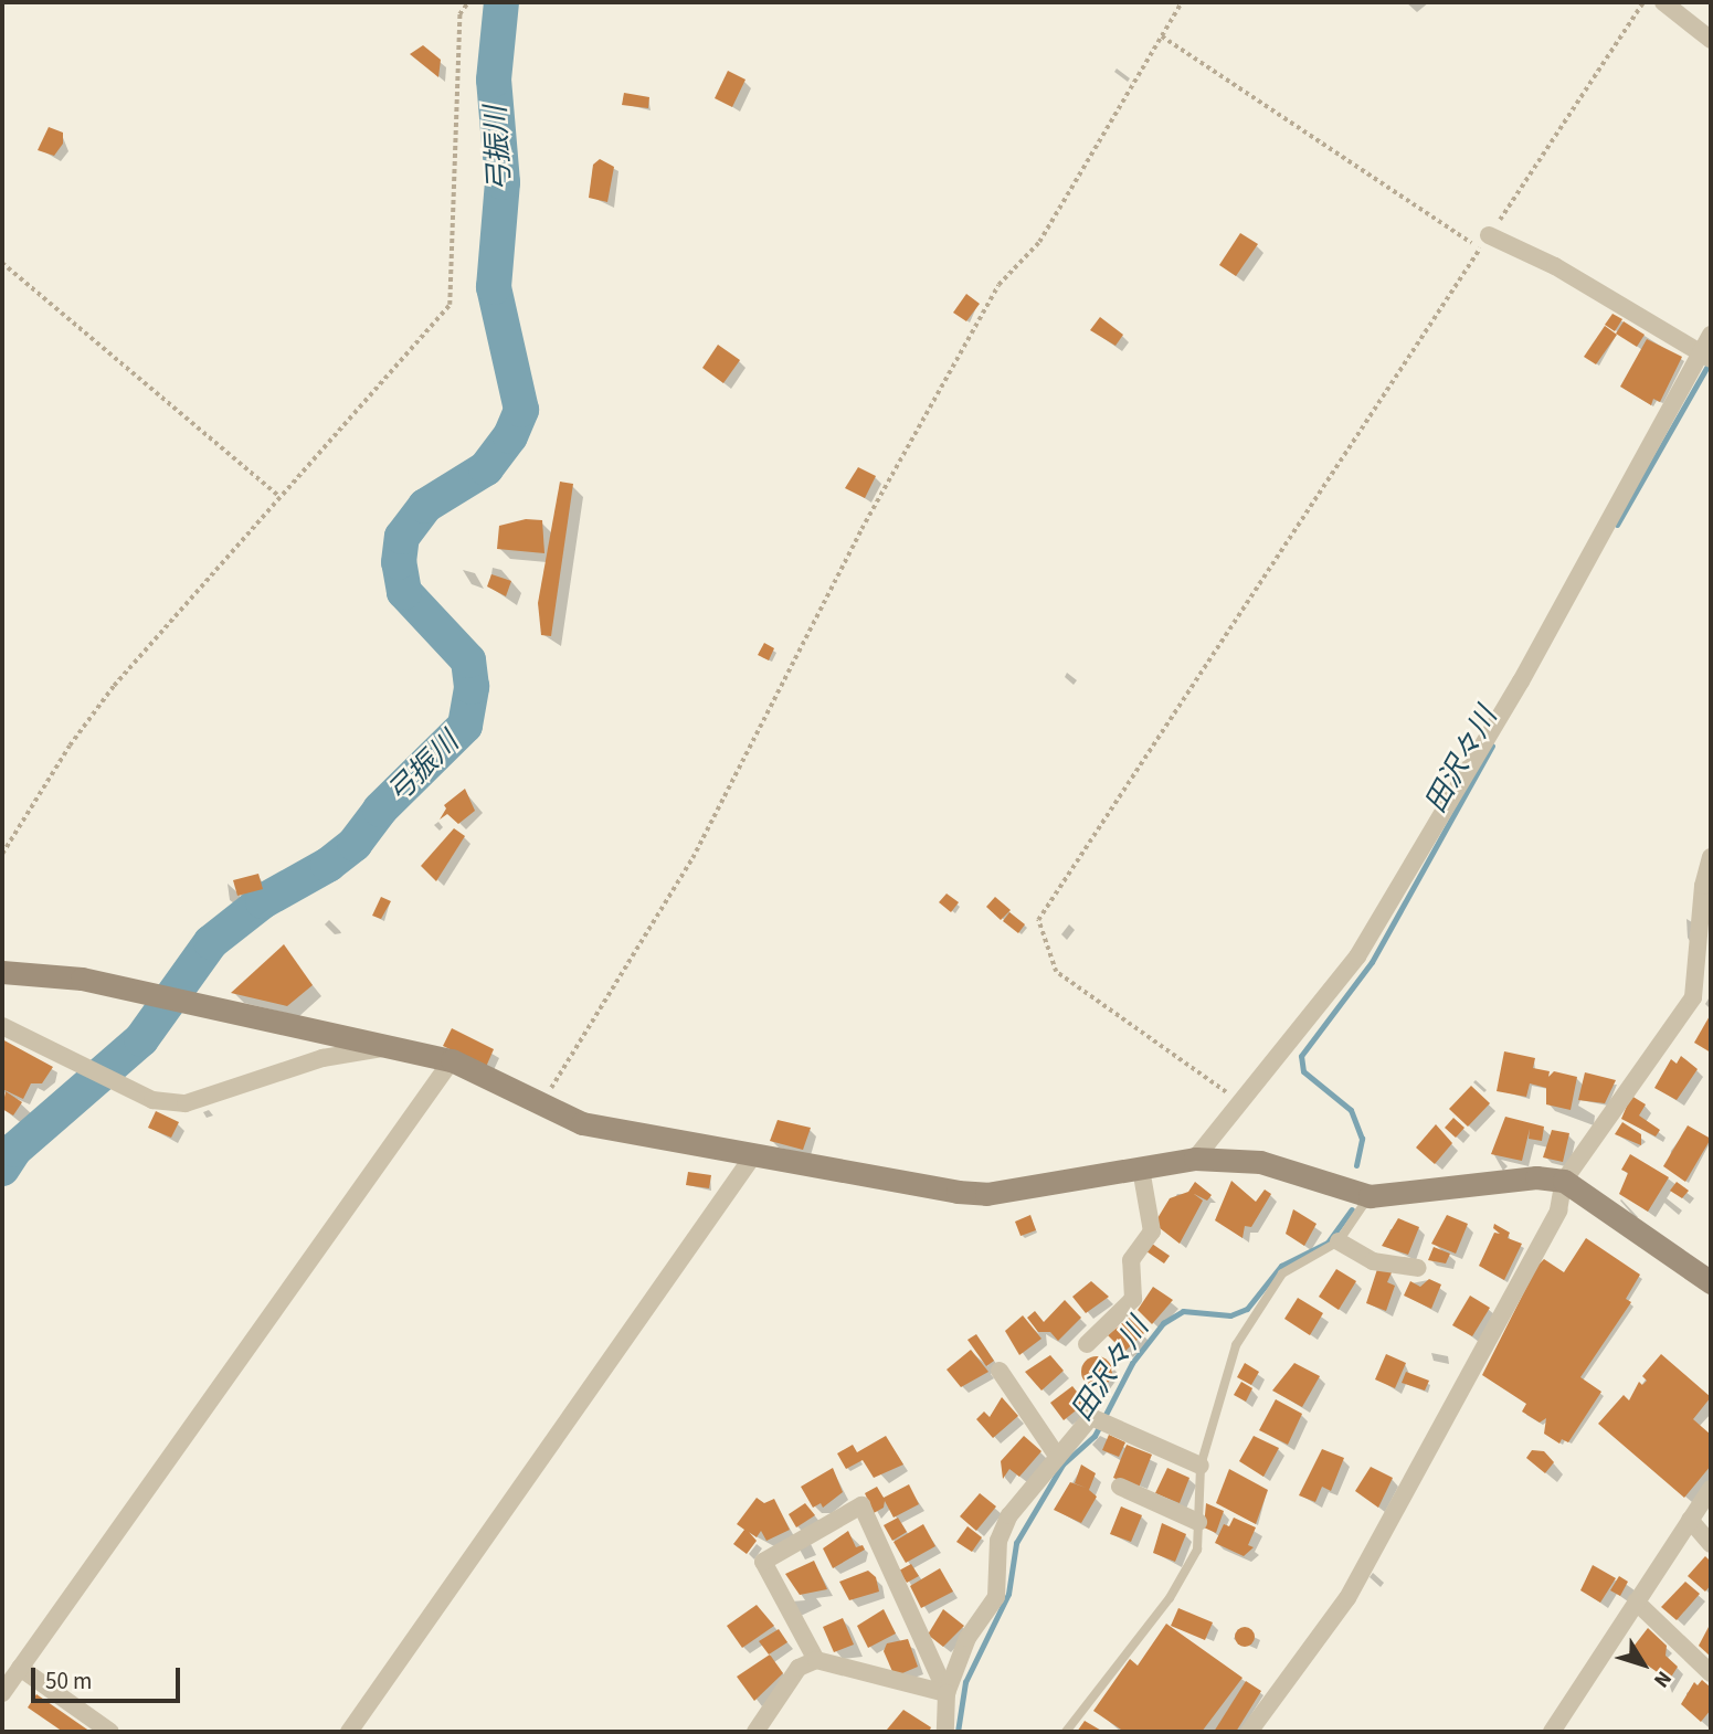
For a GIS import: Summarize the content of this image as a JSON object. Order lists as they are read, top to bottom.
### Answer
{
  "water": ["弓振川", "田沢々川"],
  "scale_bar": "50 m",
  "north": "bottom right"
}
